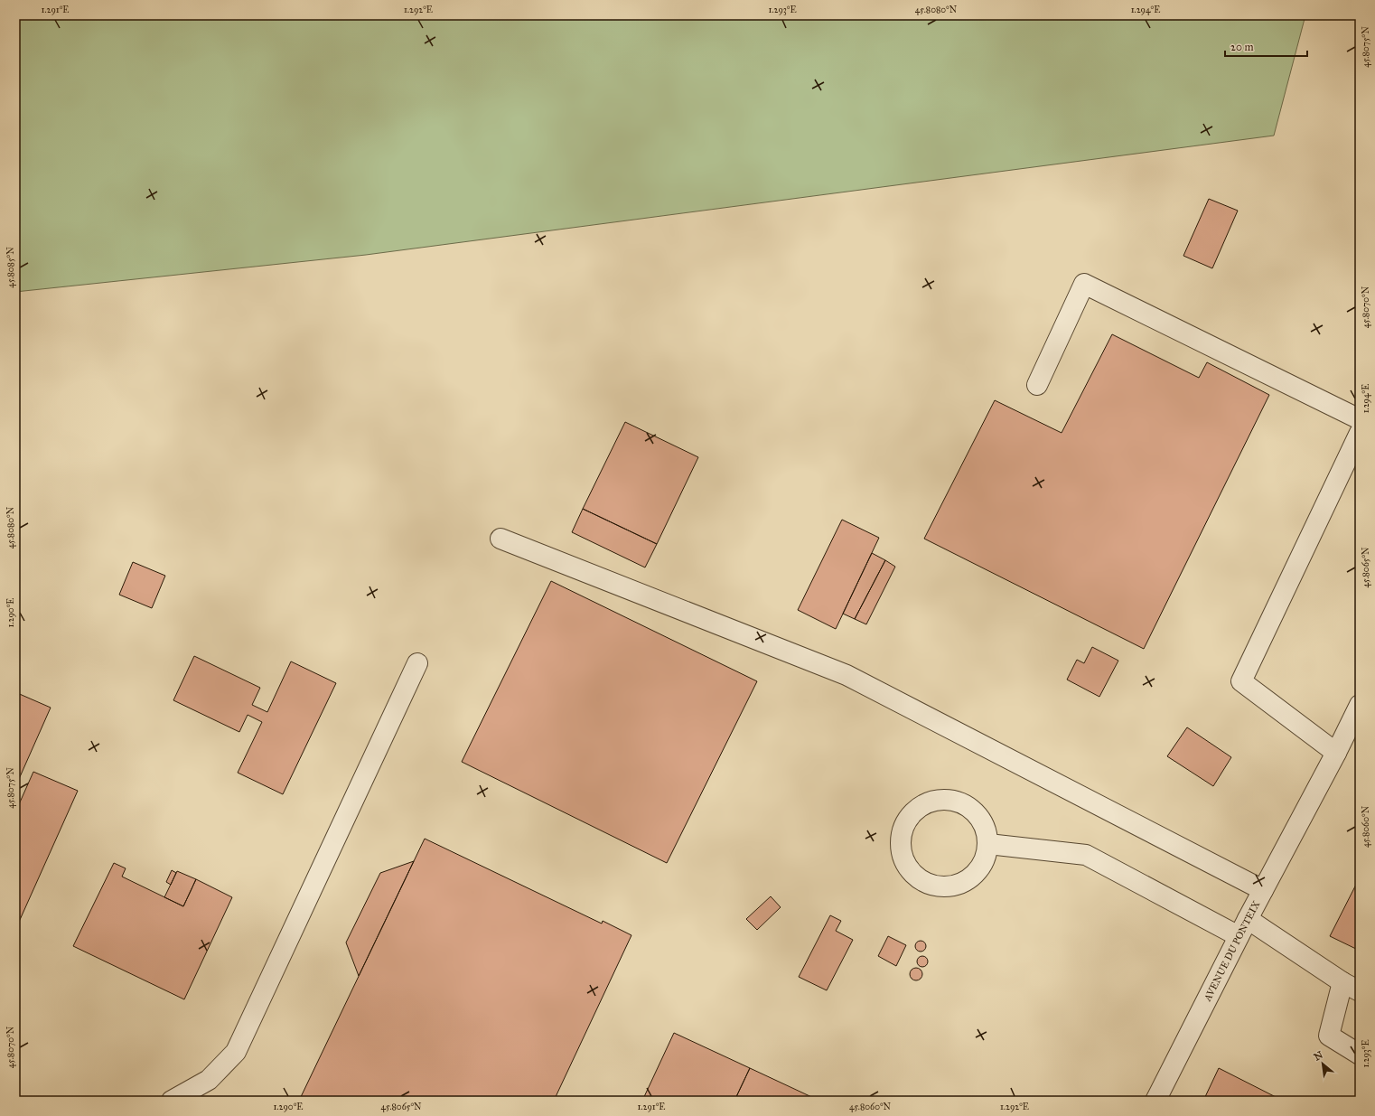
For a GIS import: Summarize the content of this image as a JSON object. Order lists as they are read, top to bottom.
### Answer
{
  "streets": {
    "street": ["AVENUE DU PONTEIX"]
  },
  "scale_bar": "20 m",
  "north": "top left",
  "coordinates": [
    "1.291°E",
    "1.292°E",
    "1.293°E",
    "45.8080°N",
    "1.294°E",
    "45.8075°N",
    "45.8085°N",
    "45.8070°N",
    "45.8065°N",
    "1.290°E",
    "45.8060°N"
  ]
}
